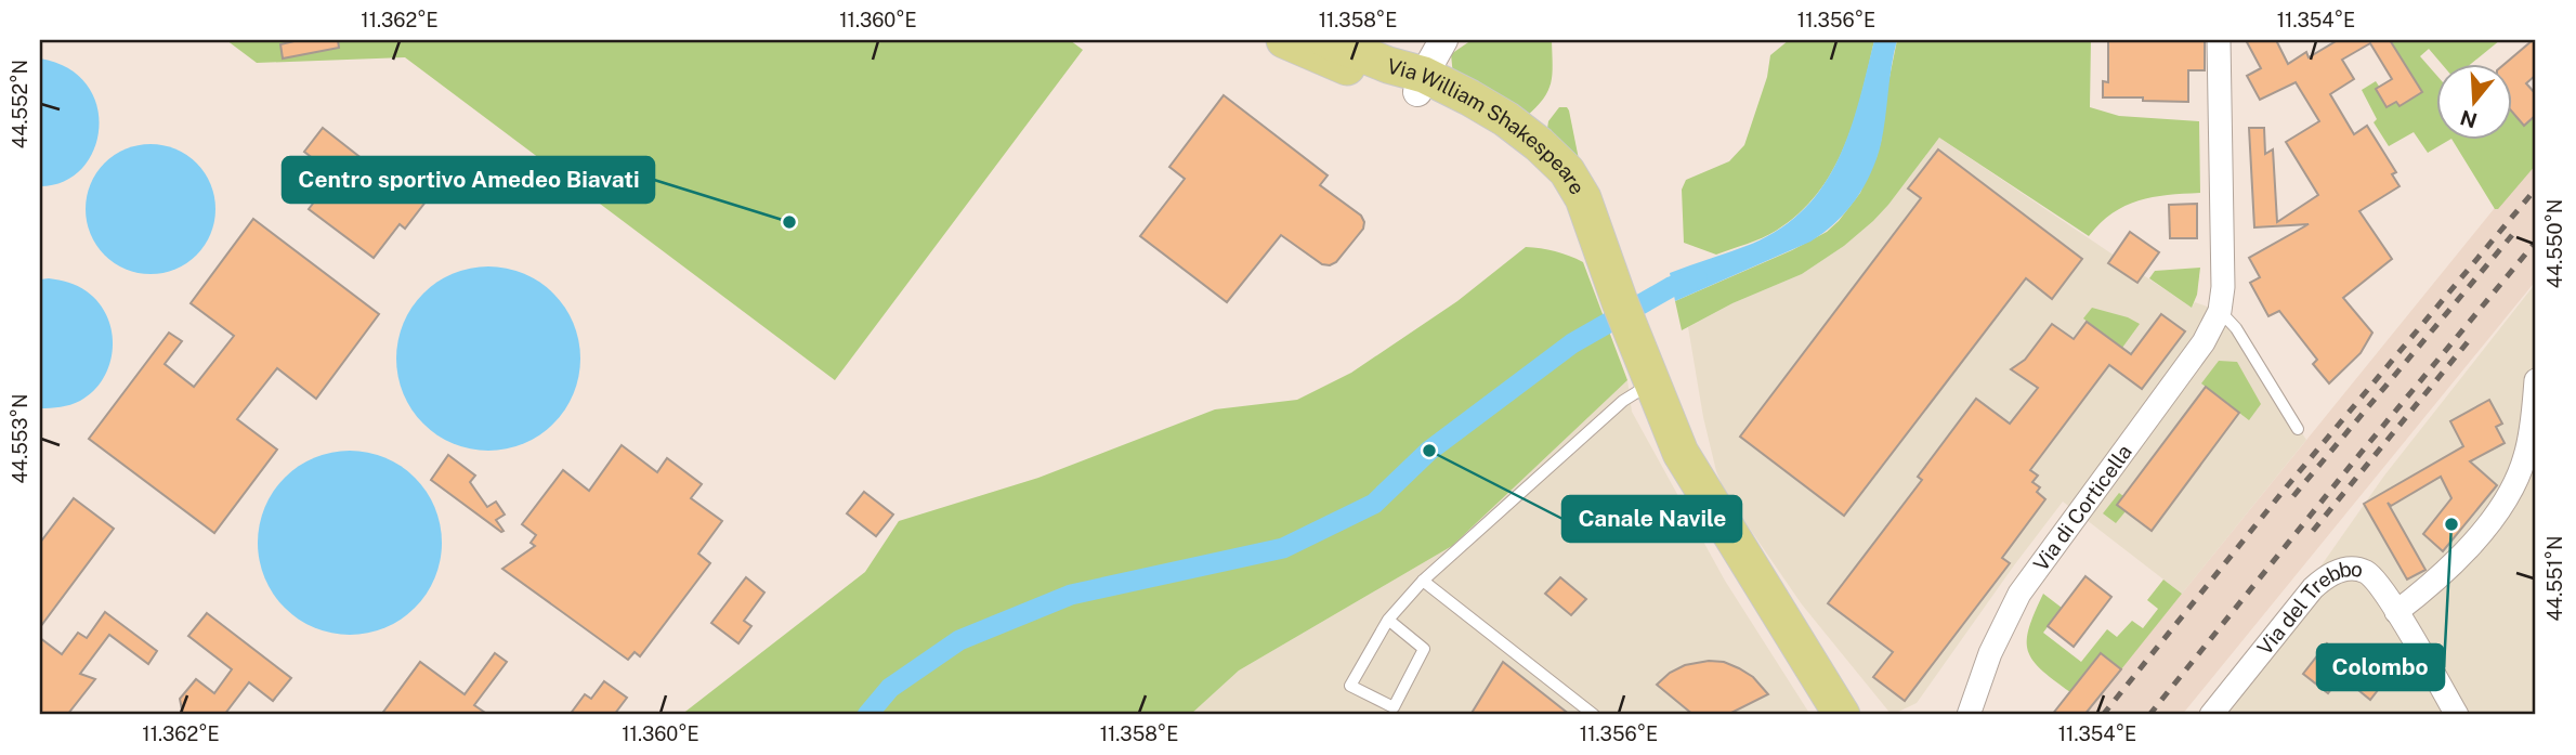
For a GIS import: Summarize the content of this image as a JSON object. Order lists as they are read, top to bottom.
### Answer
{
  "streets": {
    "main road": ["Via William Shakespeare"],
    "street": ["Via di Corticella", "Via del Trebbo"]
  },
  "places": ["Centro sportivo Amedeo Biavati", "Canale Navile", "Colombo"],
  "north": "bottom",
  "coordinates": [
    "11.362°E",
    "11.360°E",
    "11.358°E",
    "11.356°E",
    "11.354°E",
    "44.552°N",
    "44.550°N",
    "44.553°N",
    "44.551°N"
  ]
}
